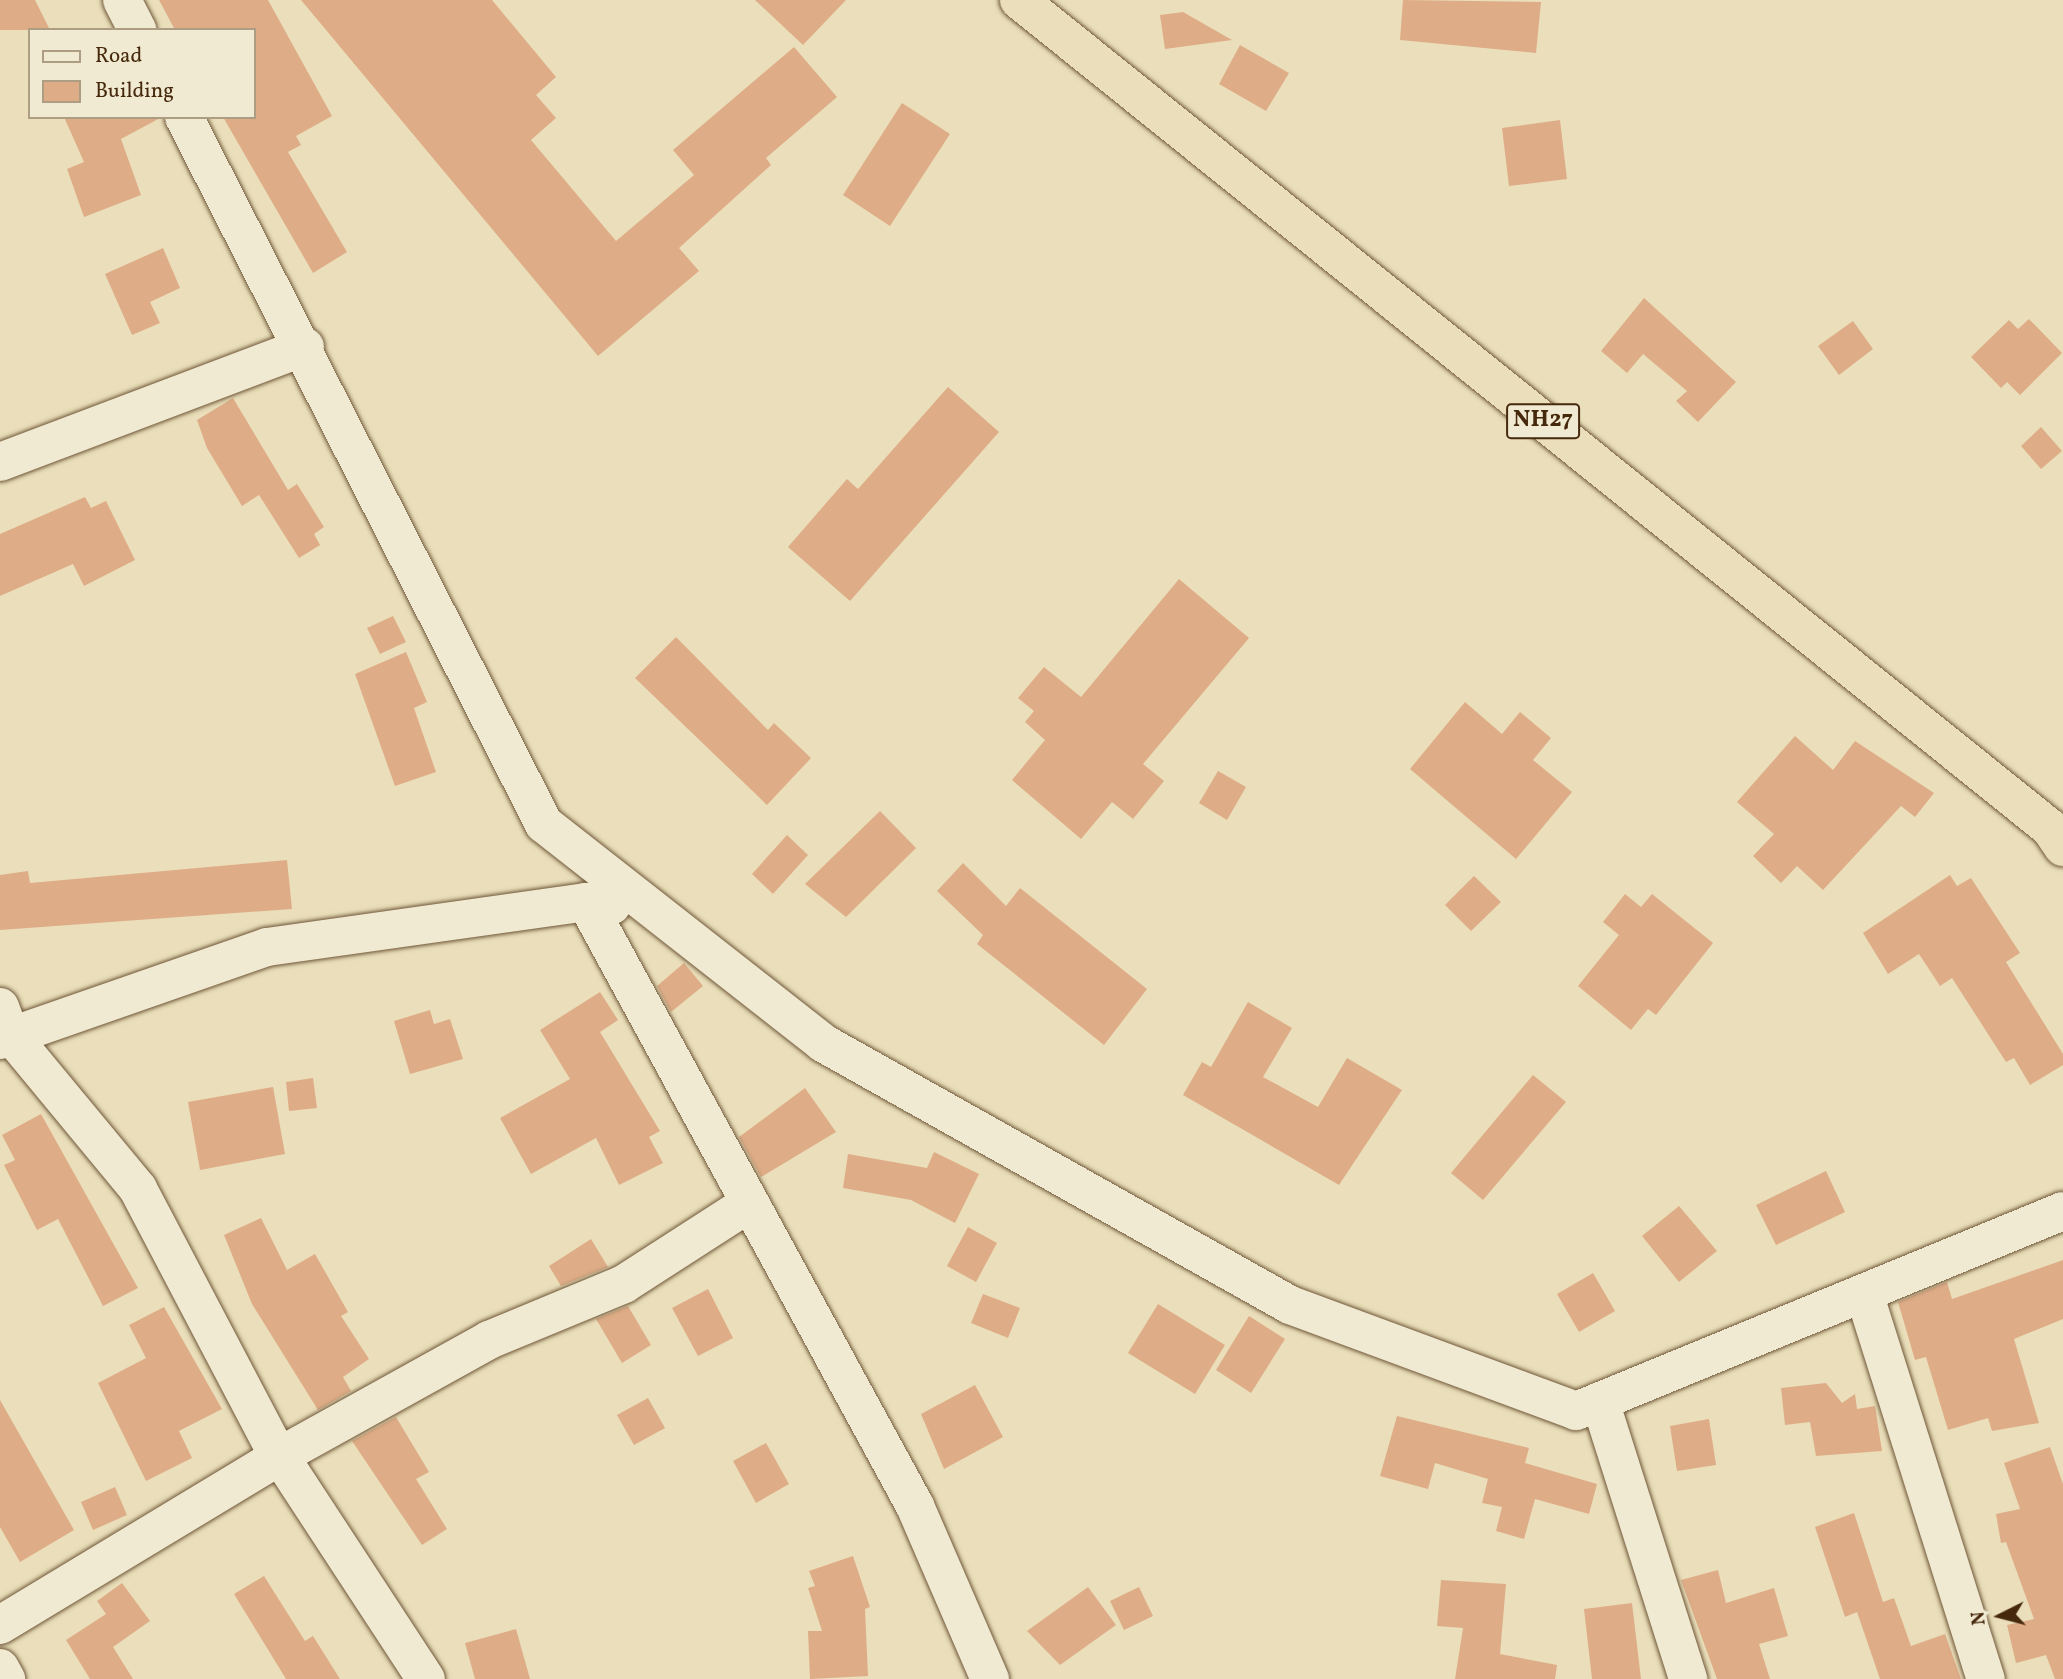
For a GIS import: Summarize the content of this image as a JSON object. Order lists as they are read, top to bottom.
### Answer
{
  "streets": {
    "highway": ["NH27"]
  },
  "legend": ["Road", "Building"],
  "north": "left"
}
